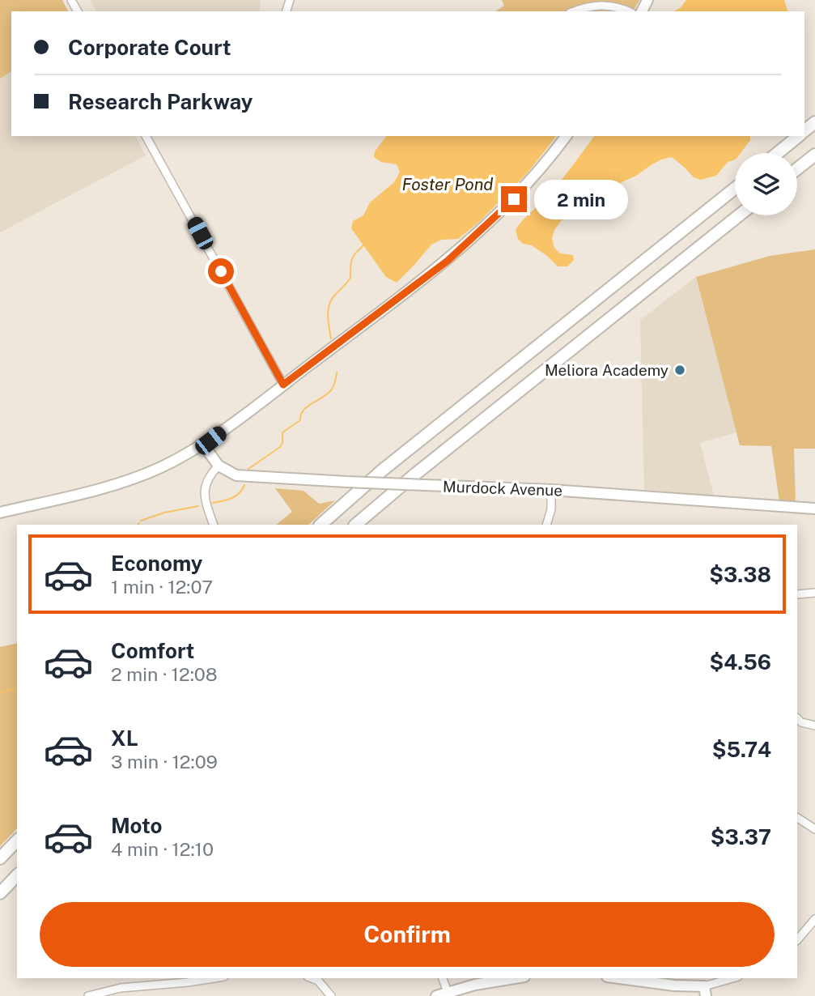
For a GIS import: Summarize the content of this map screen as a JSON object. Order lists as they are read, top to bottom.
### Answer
{
  "streets": {
    "main road": ["Murdock Avenue"]
  },
  "water": ["Foster Pond"],
  "places": ["Meliora Academy"],
  "page": {
    "banner": ["Corporate Court", "Research Parkway"],
    "bubble": "2 min",
    "list": [
      {
        "name": "Economy",
        "note": "1 min · 12:07",
        "value": "$3.38"
      },
      {
        "name": "Comfort",
        "note": "2 min · 12:08",
        "value": "$4.56"
      },
      {
        "name": "XL",
        "note": "3 min · 12:09",
        "value": "$5.74"
      },
      {
        "name": "Moto",
        "note": "4 min · 12:10",
        "value": "$3.37"
      }
    ],
    "buttons": "Confirm"
  }
}
